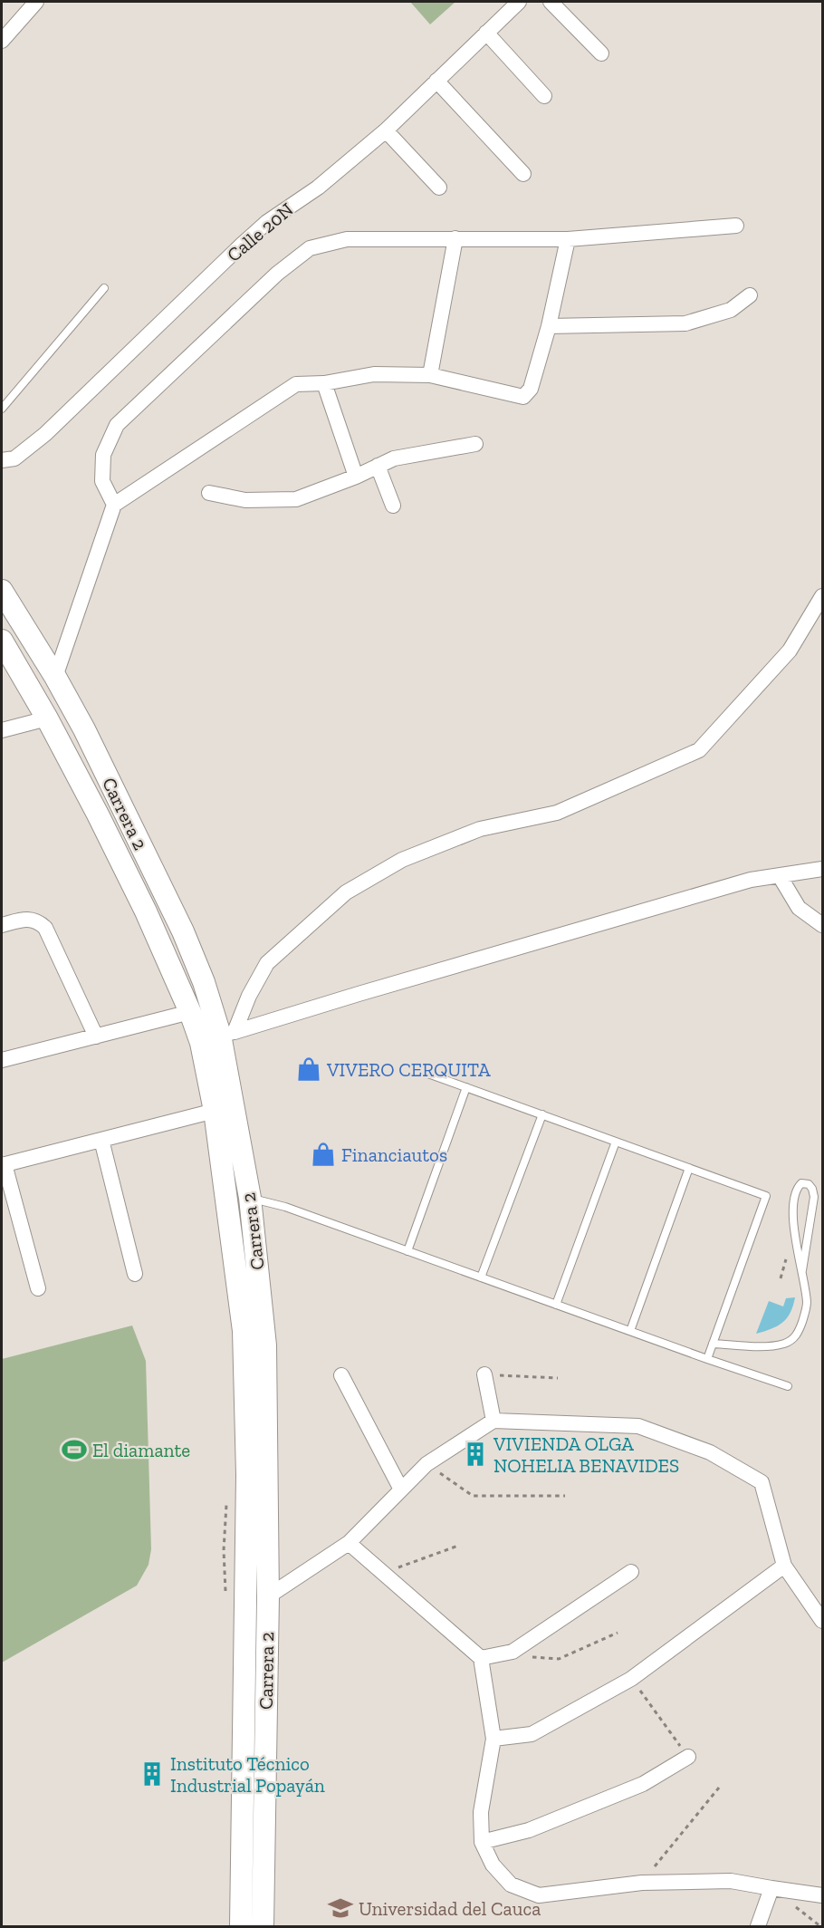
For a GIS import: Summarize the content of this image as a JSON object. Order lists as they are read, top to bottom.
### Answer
{
  "streets": {
    "main road": ["Carrera 2"],
    "street": ["Calle 20N"]
  },
  "places": {
    "shop": ["VIVERO CERQUITA", "Financiautos"],
    "sports": ["El diamante"],
    "building": ["VIVIENDA OLGA NOHELIA BENAVIDES", "Instituto Técnico Industrial Popayán"],
    "school or university": ["Universidad del Cauca"]
  }
}
